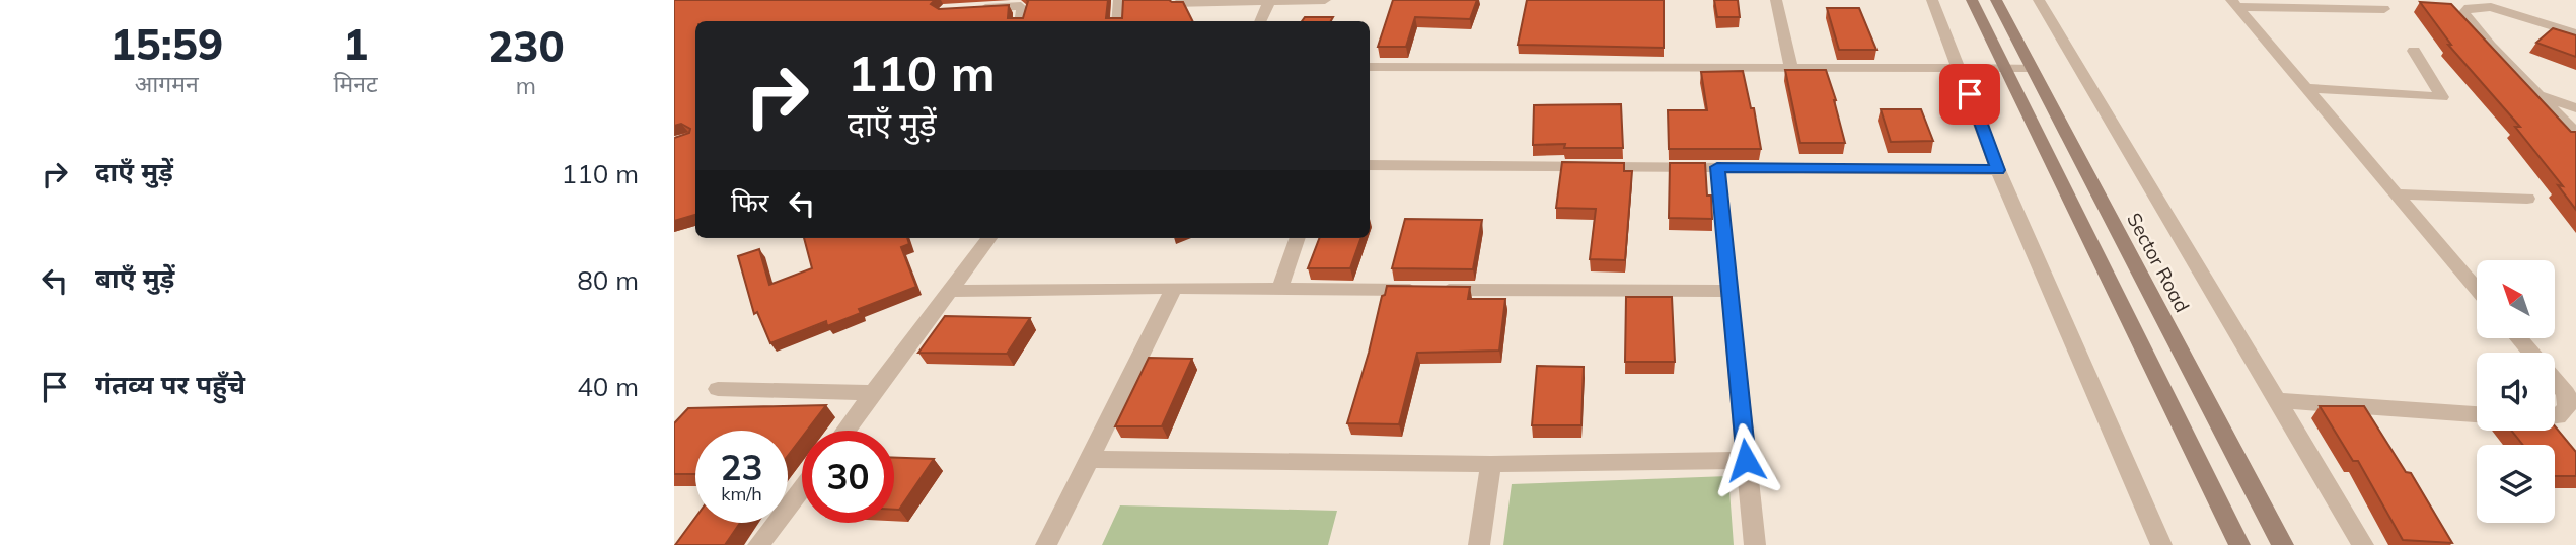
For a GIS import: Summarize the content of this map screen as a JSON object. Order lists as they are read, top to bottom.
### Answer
{
  "streets": {
    "main road": ["Sector Road"]
  },
  "north": "top left",
  "page": {
    "eta": [
      "15:59",
      "आगमन",
      "1",
      "मिनट",
      "230",
      "m"
    ],
    "turn": ["110 m", "दाएँ मुड़ें"],
    "list": [
      {
        "name": "दाएँ मुड़ें",
        "value": "110 m"
      },
      {
        "name": "बाएँ मुड़ें",
        "value": "80 m"
      },
      {
        "name": "गंतव्य पर पहुँचे",
        "value": "40 m"
      }
    ],
    "then": "फिर",
    "speed": "23 km/h",
    "limit": "30"
  }
}
